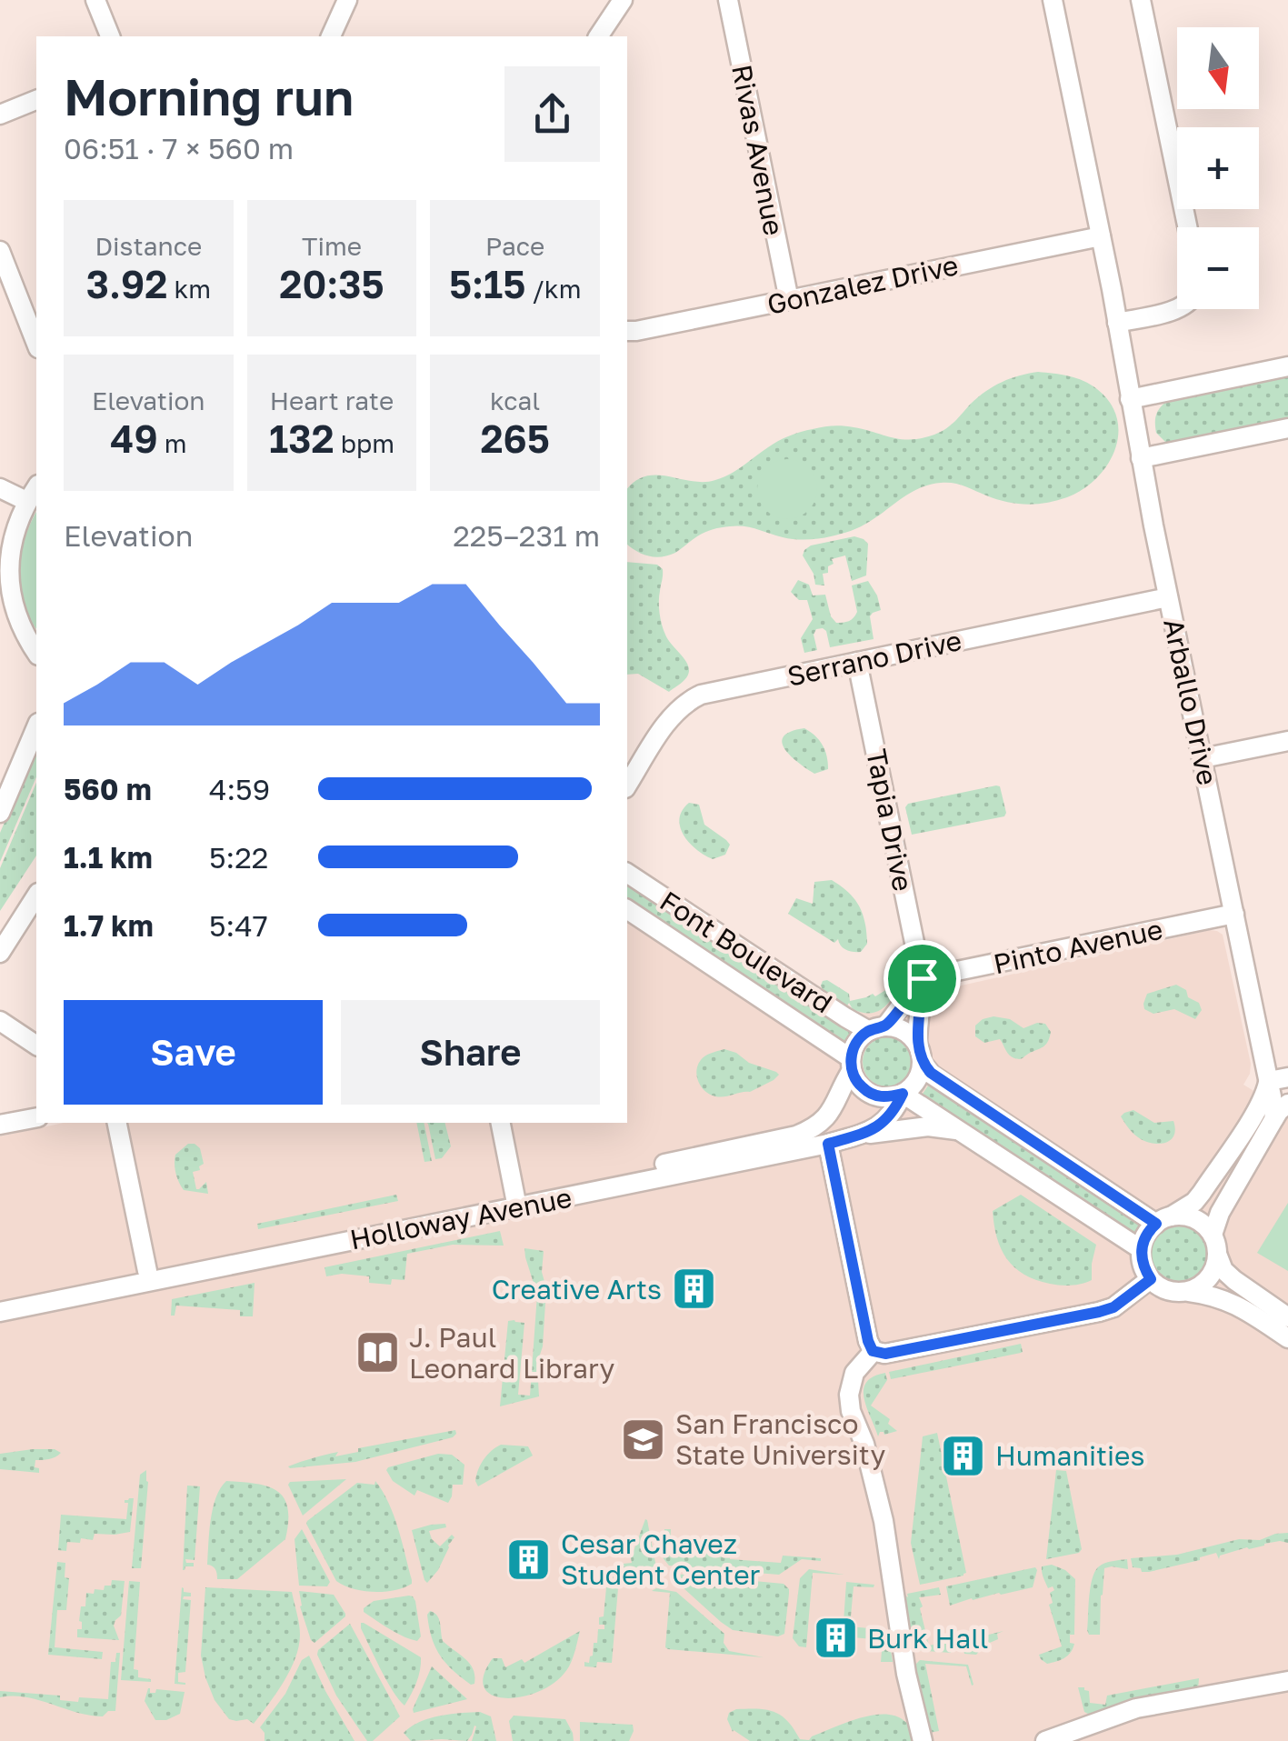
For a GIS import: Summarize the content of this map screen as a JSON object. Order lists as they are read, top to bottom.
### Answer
{
  "streets": {
    "street": [
      "Rivas Avenue",
      "Gonzalez Drive",
      "Serrano Drive",
      "Arballo Drive",
      "Tapia Drive",
      "Pinto Avenue",
      "Font Boulevard",
      "Holloway Avenue"
    ]
  },
  "crossings": [
    ["Rivas Avenue", "Gonzalez Drive"],
    ["Gonzalez Drive", "Arballo Drive"],
    ["Serrano Drive", "Arballo Drive"],
    ["Serrano Drive", "Tapia Drive"],
    ["Arballo Drive", "Pinto Avenue"],
    ["Tapia Drive", "Pinto Avenue"],
    ["Tapia Drive", "Font Boulevard"],
    ["Tapia Drive", "Holloway Avenue"],
    ["Font Boulevard", "Holloway Avenue"]
  ],
  "places": {
    "building": [
      "Creative Arts",
      "Humanities",
      "Cesar Chavez Student Center",
      "Burk Hall"
    ],
    "library": ["J. Paul Leonard Library"],
    "school or university": ["San Francisco State University"]
  },
  "north": "bottom",
  "page": {
    "map_buttons": ["+", "−"],
    "heading": ["Morning run", "06:51 · 7 × 560 m"],
    "stats": [
      ["Distance", "3.92 km"],
      ["Time", "20:35"],
      ["Pace", "5:15 /km"],
      ["Elevation", "49 m"],
      ["Heart rate", "132 bpm"],
      ["kcal", "265"]
    ],
    "chart": ["Elevation", "225–231 m"],
    "list": [
      {
        "name": "560 m",
        "note": "4:59"
      },
      {
        "name": "1.1 km",
        "note": "5:22"
      },
      {
        "name": "1.7 km",
        "note": "5:47"
      }
    ],
    "buttons": ["Save", "Share"]
  }
}
